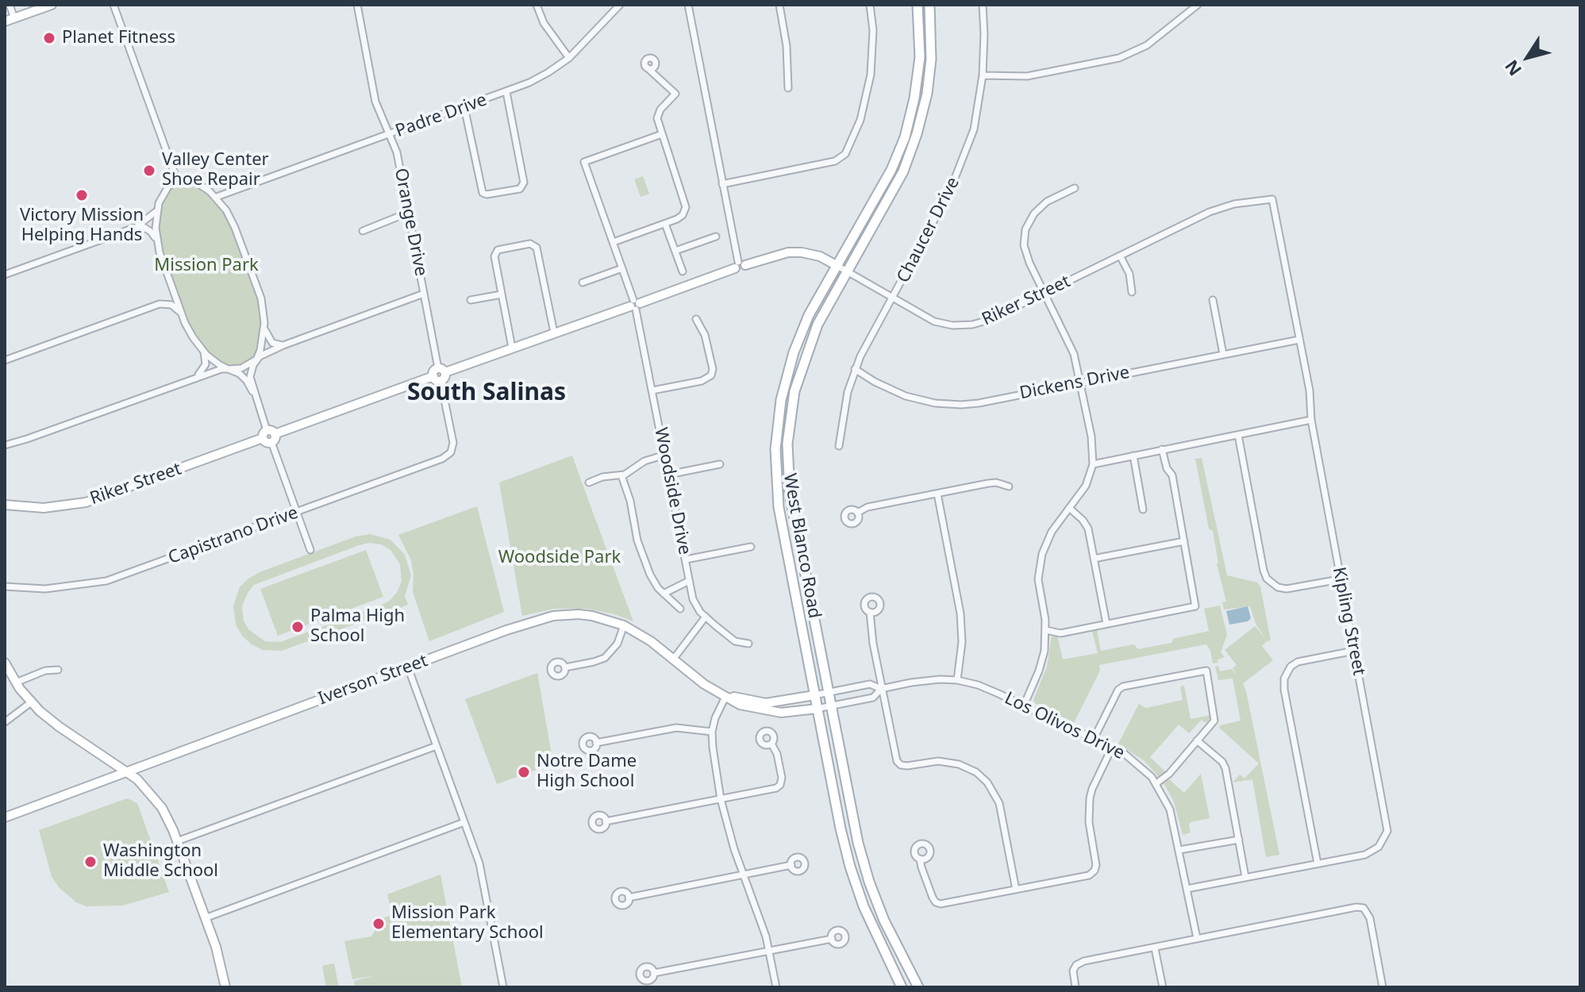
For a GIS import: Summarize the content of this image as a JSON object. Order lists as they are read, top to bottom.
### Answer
{
  "streets": {
    "main road": ["West Blanco Road"],
    "street": [
      "Padre Drive",
      "Orange Drive",
      "Chaucer Drive",
      "Riker Street",
      "Dickens Drive",
      "Woodside Drive",
      "Capistrano Drive",
      "Kipling Street",
      "Iverson Street",
      "Los Olivos Drive"
    ]
  },
  "crossings": [
    ["Padre Drive", "Orange Drive"],
    ["Orange Drive", "Riker Street"],
    ["Orange Drive", "Capistrano Drive"],
    ["Chaucer Drive", "Riker Street"],
    ["Chaucer Drive", "Dickens Drive"],
    ["Riker Street", "Woodside Drive"],
    ["Riker Street", "West Blanco Road"],
    ["Riker Street", "Kipling Street"],
    ["Dickens Drive", "Kipling Street"],
    ["West Blanco Road", "Iverson Street"],
    ["West Blanco Road", "Los Olivos Drive"],
    ["Kipling Street", "Los Olivos Drive"],
    ["Iverson Street", "Los Olivos Drive"]
  ],
  "districts": ["South Salinas"],
  "parks": ["Mission Park", "Woodside Park"],
  "places": [
    "Planet Fitness",
    "Valley Center Shoe Repair",
    "Victory Mission Helping Hands",
    "Palma High School",
    "Notre Dame High School",
    "Washington Middle School",
    "Mission Park Elementary School"
  ],
  "north": "bottom left"
}
